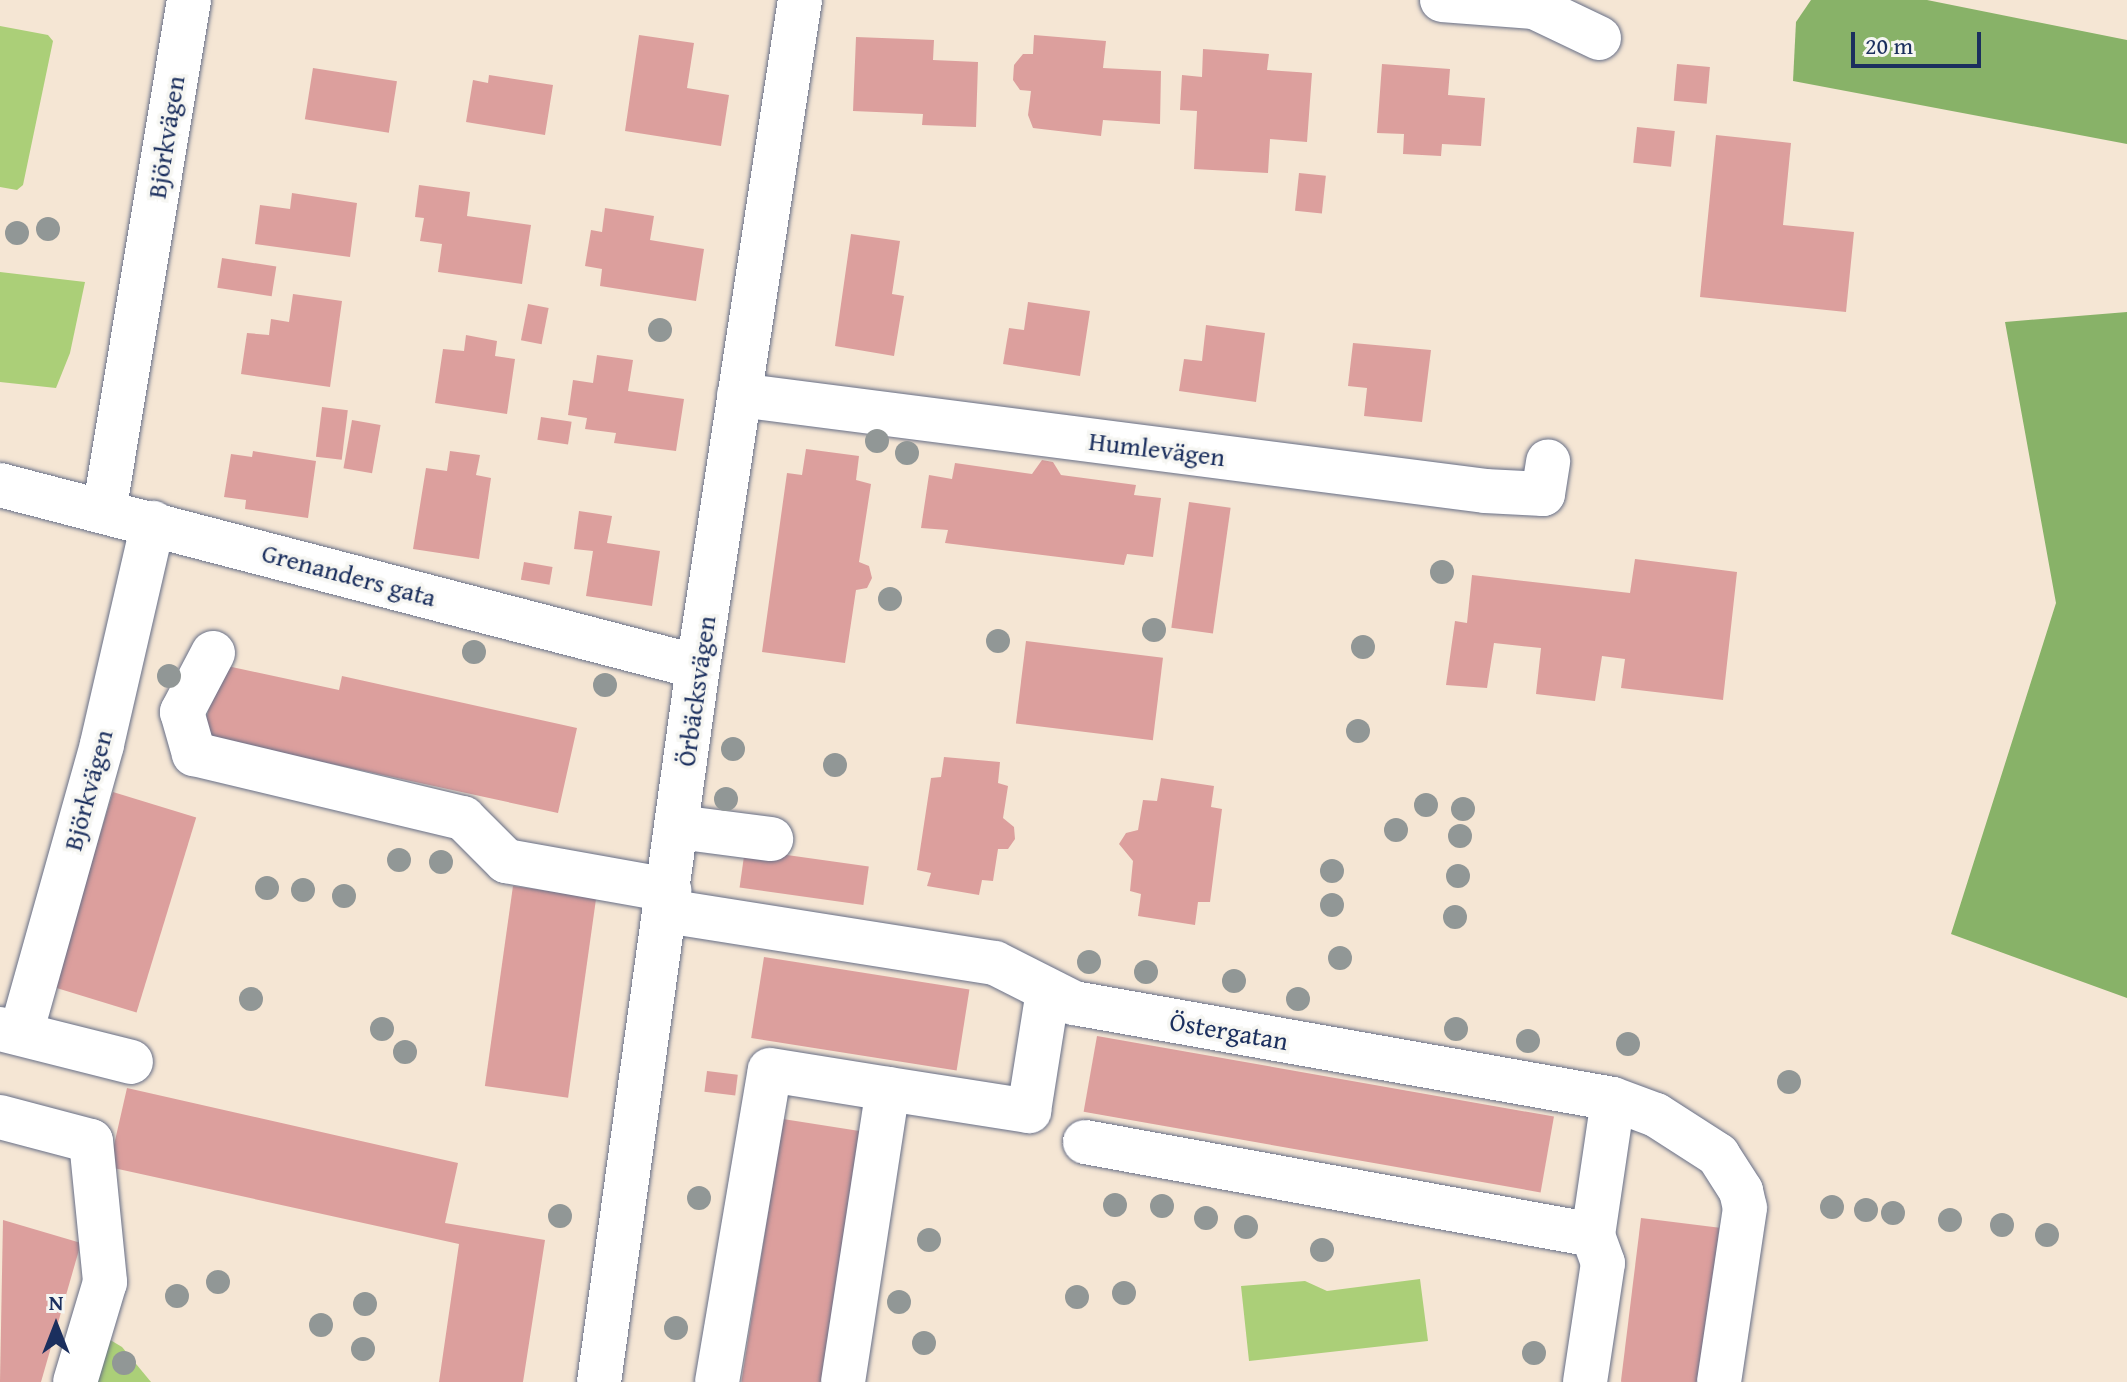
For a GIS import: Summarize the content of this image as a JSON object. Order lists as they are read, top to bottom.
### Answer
{
  "streets": {
    "street": [
      "Björkvägen",
      "Humlevägen",
      "Grenanders gata",
      "Örbäcksvägen",
      "Östergatan"
    ]
  },
  "crossings": [
    ["Björkvägen", "Grenanders gata"],
    ["Humlevägen", "Örbäcksvägen"],
    ["Grenanders gata", "Örbäcksvägen"],
    ["Örbäcksvägen", "Östergatan"]
  ],
  "scale_bar": "20 m",
  "north": "top"
}
